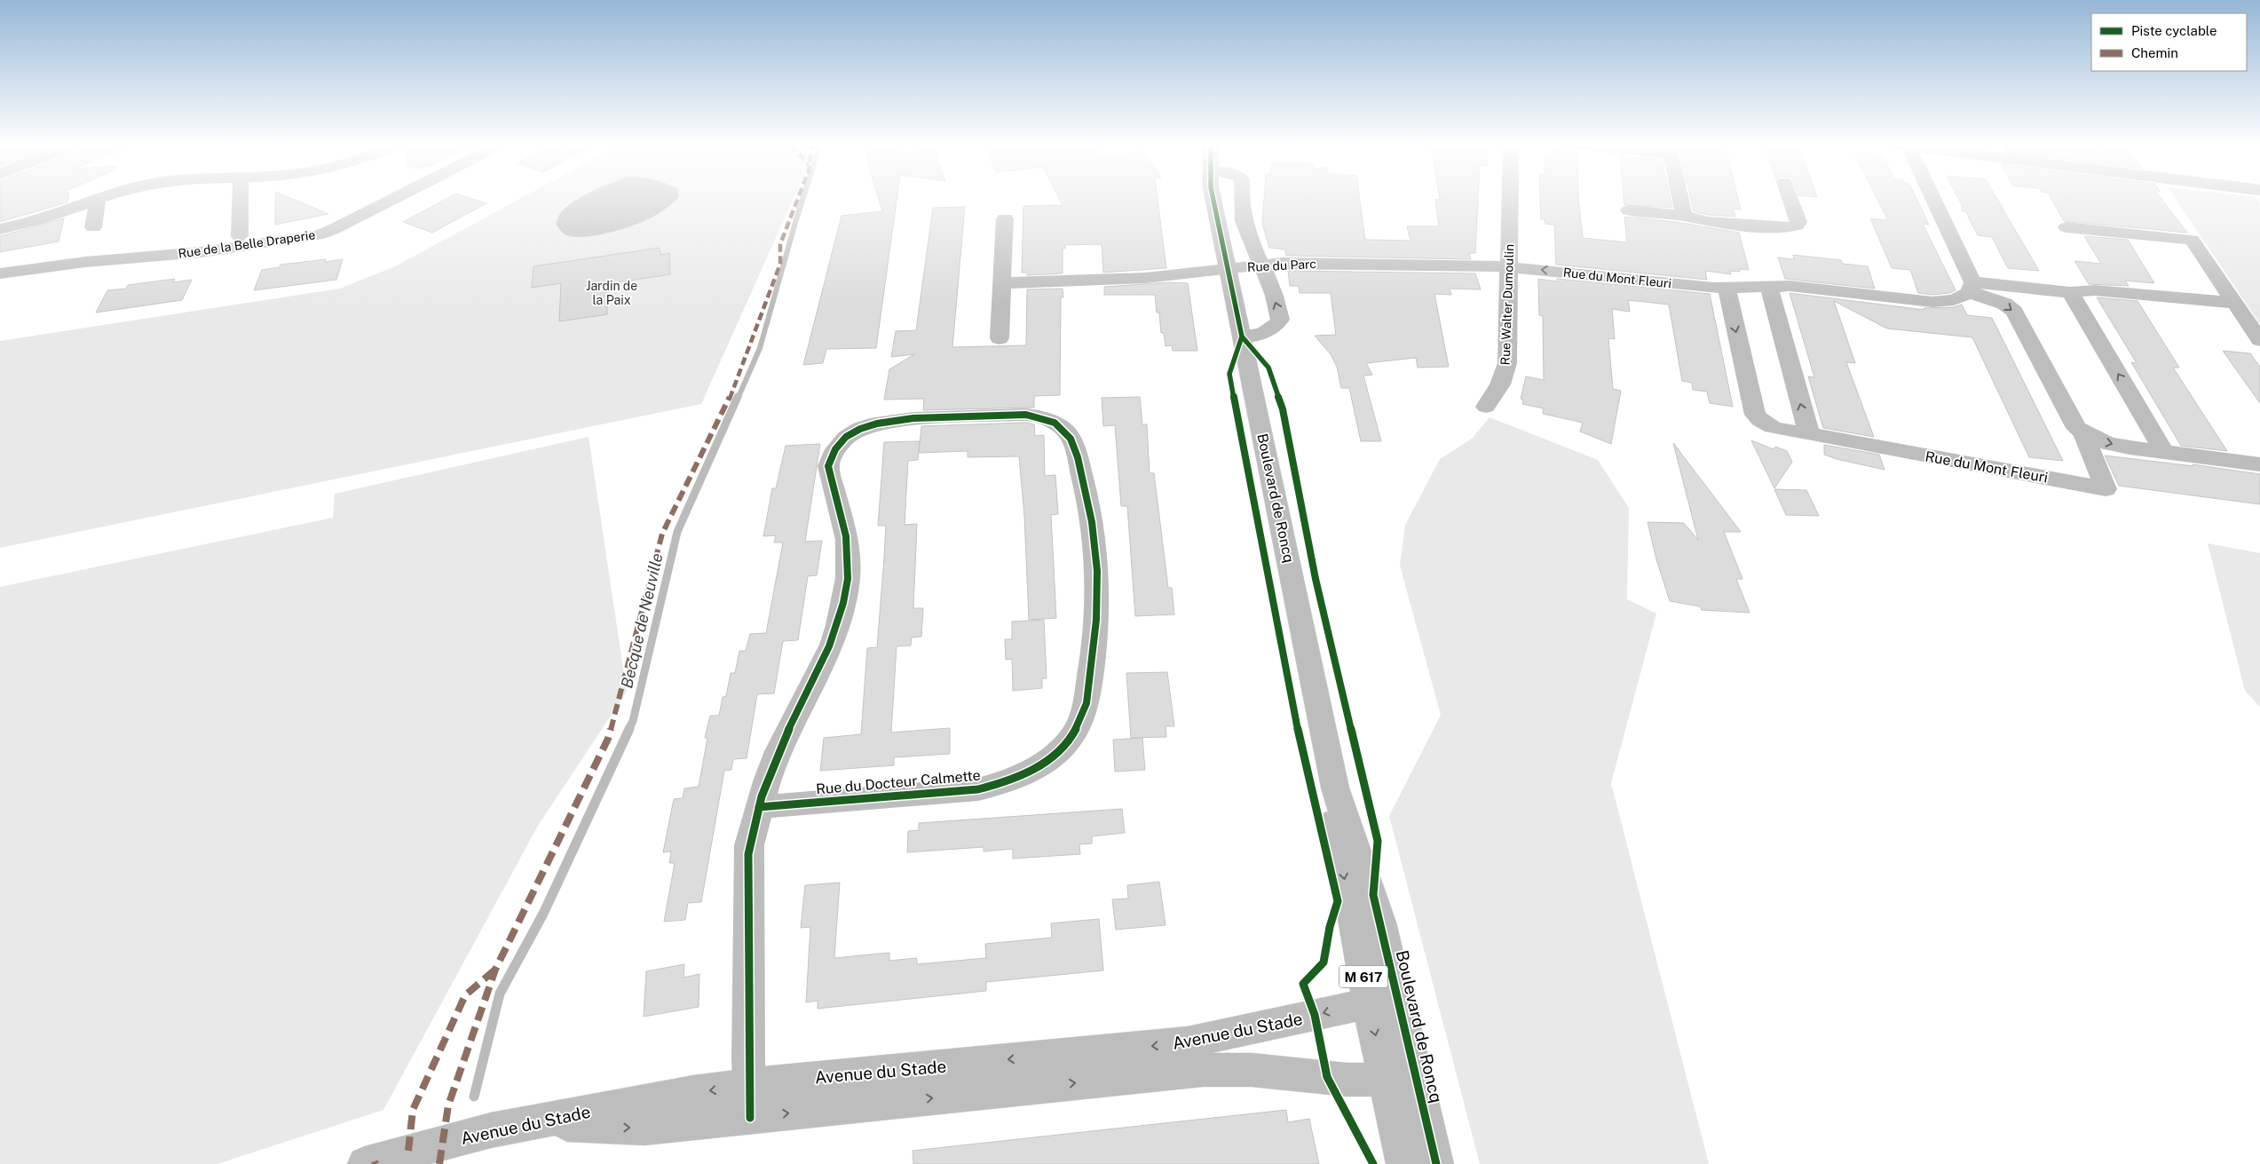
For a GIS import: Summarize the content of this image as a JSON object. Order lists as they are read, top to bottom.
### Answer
{
  "streets": {
    "street": [
      "Rue de la Belle Draperie",
      "Rue du Parc",
      "Rue du Mont Fleuri",
      "Rue Walter Dumoulin",
      "Boulevard de Roncq",
      "Rue du Docteur Calmette",
      "M 617",
      "Avenue du Stade"
    ]
  },
  "crossings": [
    ["Rue du Parc", "Rue du Mont Fleuri"],
    ["Rue du Parc", "Rue Walter Dumoulin"],
    ["Rue du Parc", "Boulevard de Roncq"],
    ["Rue du Mont Fleuri", "Rue Walter Dumoulin"],
    ["Boulevard de Roncq", "Avenue du Stade"],
    ["Rue du Docteur Calmette", "Avenue du Stade"]
  ],
  "water": ["Becque de Neuville"],
  "parks": ["Jardin de la Paix"],
  "legend": ["Piste cyclable", "Chemin"]
}
